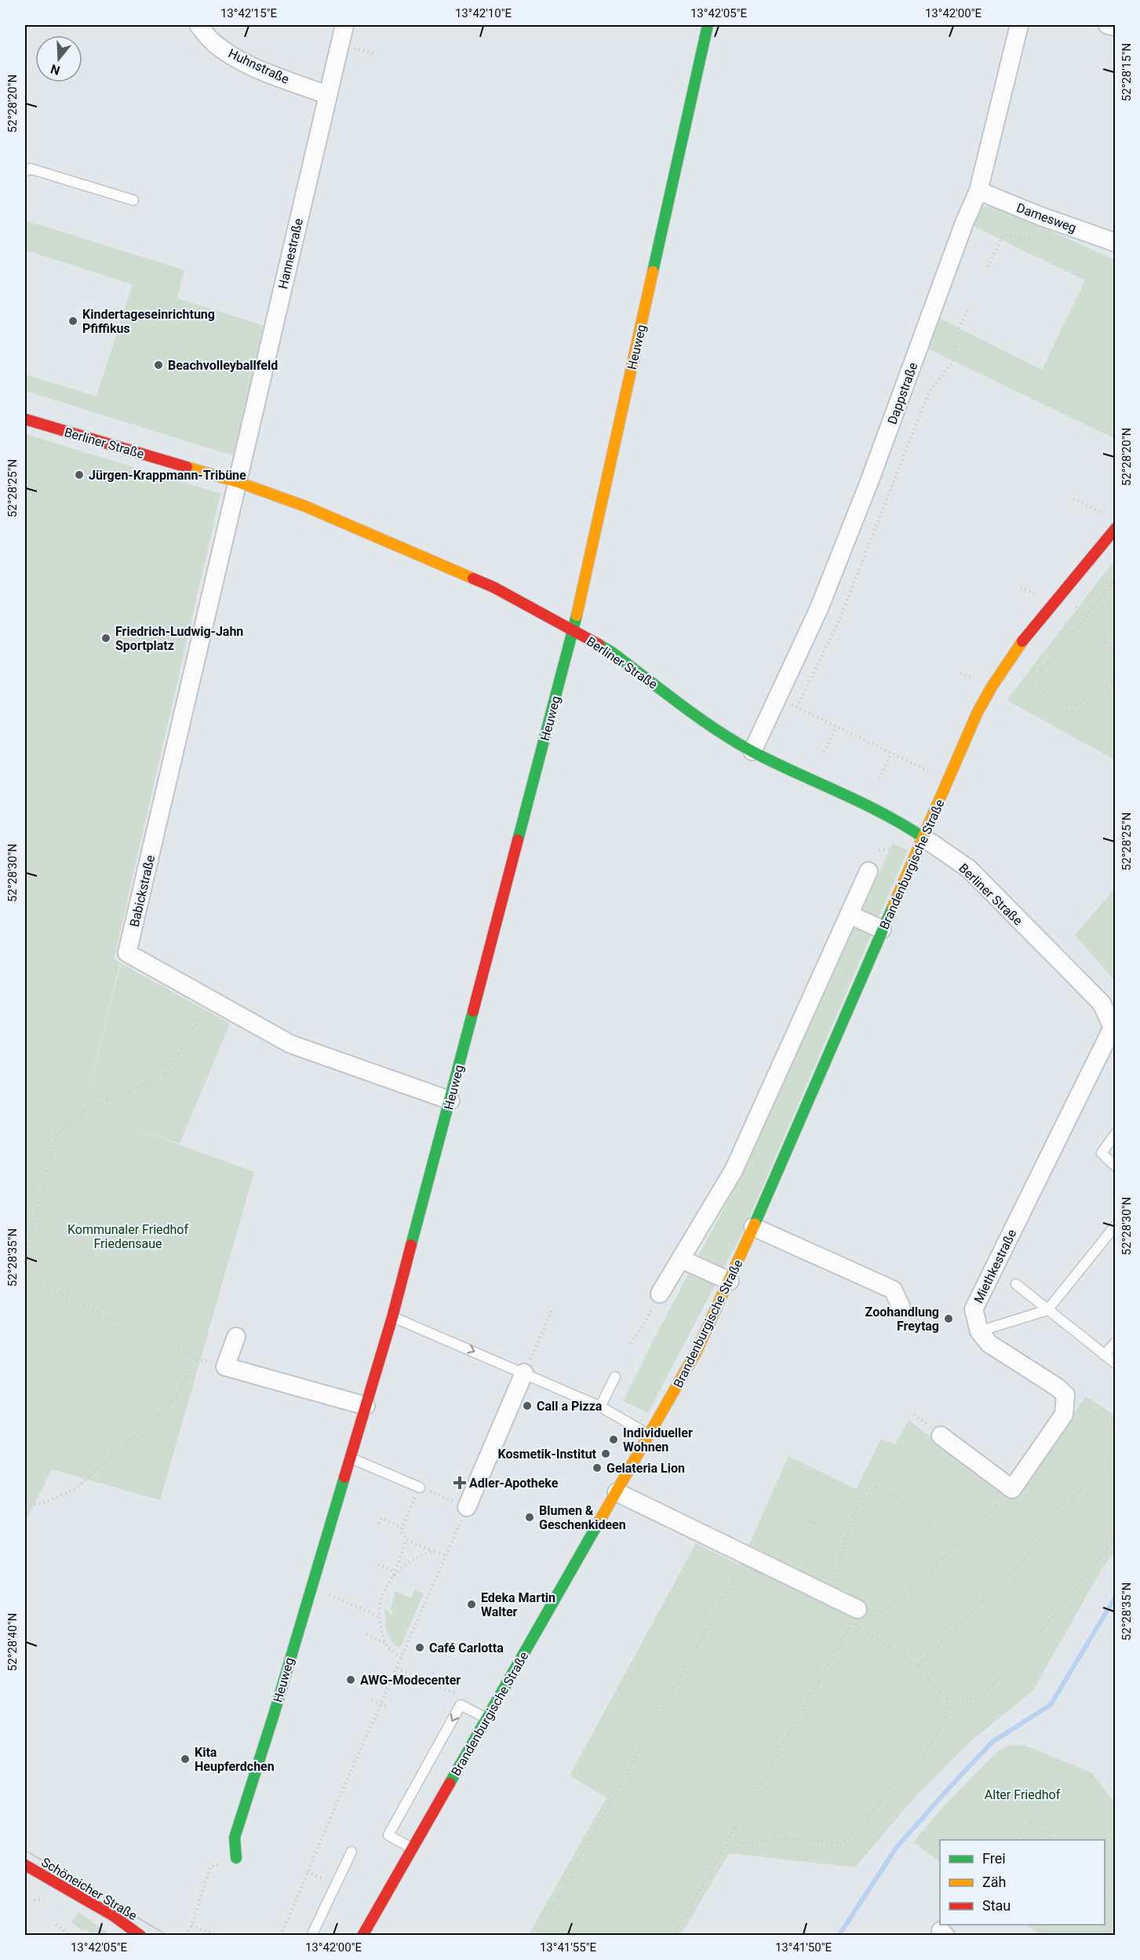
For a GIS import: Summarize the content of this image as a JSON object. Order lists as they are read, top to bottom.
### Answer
{
  "streets": {
    "street": [
      "Huhnstraße",
      "Damesweg",
      "Hannestraße",
      "Heuweg",
      "Dappstraße",
      "Berliner Straße",
      "Brandenburgische Straße",
      "Babickstraße",
      "Miethkestraße",
      "Schöneicher Straße"
    ]
  },
  "crossings": [
    ["Huhnstraße", "Hannestraße"],
    ["Damesweg", "Dappstraße"],
    ["Hannestraße", "Berliner Straße"],
    ["Hannestraße", "Babickstraße"],
    ["Heuweg", "Berliner Straße"],
    ["Heuweg", "Babickstraße"],
    ["Dappstraße", "Berliner Straße"],
    ["Berliner Straße", "Brandenburgische Straße"],
    ["Berliner Straße", "Babickstraße"],
    ["Berliner Straße", "Miethkestraße"]
  ],
  "parks": ["Kommunaler Friedhof Friedensaue", "Alter Friedhof"],
  "places": {
    "other": [
      "Kindertageseinrichtung Pfiffikus",
      "Beachvolleyballfeld",
      "Jürgen-Krappmann-Tribüne",
      "Friedrich-Ludwig-Jahn Sportplatz",
      "Zoohandlung Freytag",
      "Call a Pizza",
      "Individueller Wohnen",
      "Kosmetik-Institut",
      "Gelateria Lion",
      "Blumen & Geschenkideen",
      "Edeka Martin Walter",
      "Café Carlotta",
      "AWG-Modecenter",
      "Kita Heupferdchen"
    ],
    "health": ["Adler-Apotheke"]
  },
  "legend": ["Frei", "Zäh", "Stau"],
  "north": "bottom",
  "coordinates": [
    "13°42'15\"E",
    "13°42'10\"E",
    "13°42'05\"E",
    "13°42'00\"E",
    "52°28'15\"N",
    "52°28'20\"N",
    "52°28'25\"N",
    "52°28'30\"N",
    "52°28'35\"N",
    "52°28'40\"N",
    "13°41'55\"E",
    "13°41'50\"E"
  ]
}
